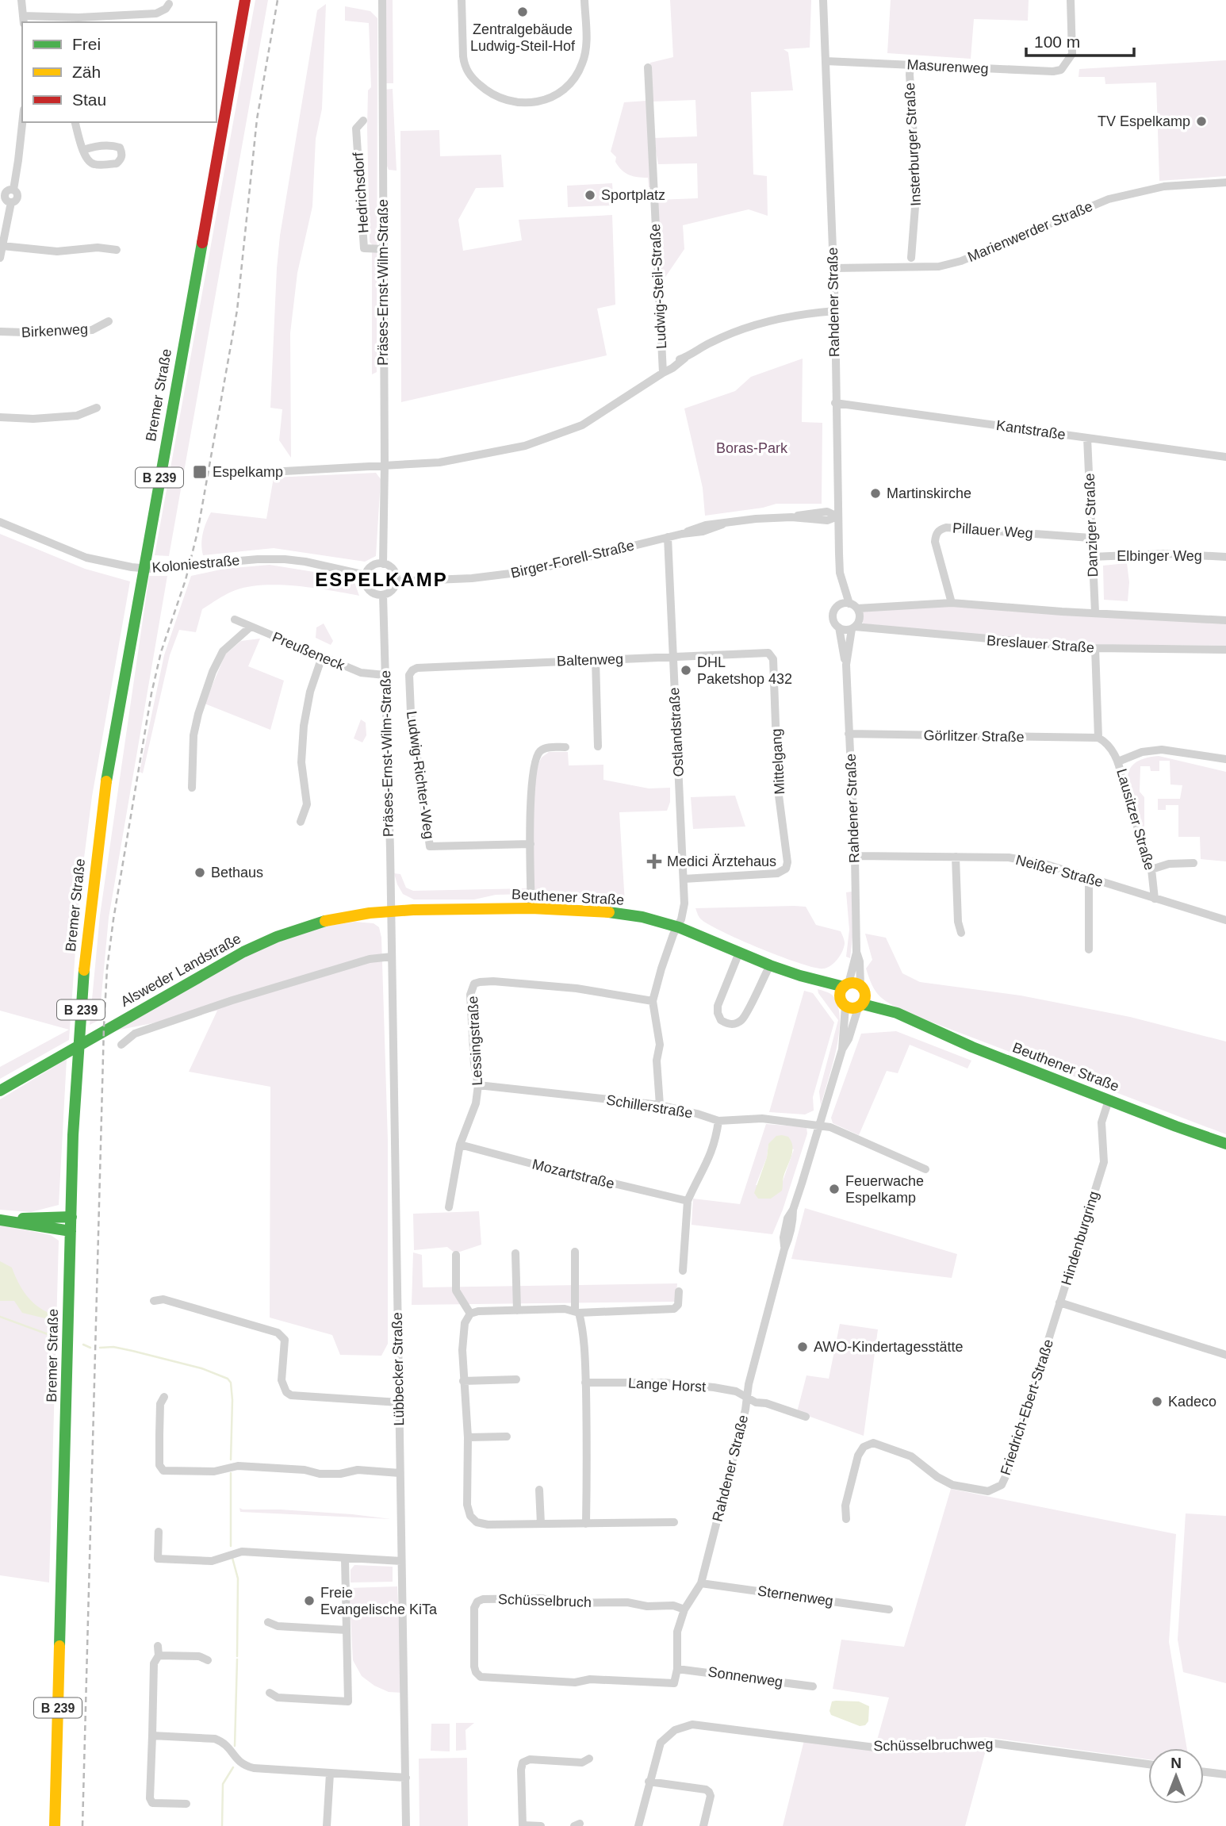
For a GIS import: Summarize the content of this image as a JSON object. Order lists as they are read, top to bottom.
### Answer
{
  "streets": {
    "main road": [
      "Bremer Straße",
      "B 239",
      "Beuthener Straße",
      "Alsweder Landstraße"
    ],
    "street": [
      "Masurenweg",
      "Insterburger Straße",
      "Hedrichsdorf",
      "Marienwerder Straße",
      "Präses-Ernst-Wilm-Straße",
      "Ludwig-Steil-Straße",
      "Rahdener Straße",
      "Birkenweg",
      "Kantstraße",
      "Danziger Straße",
      "Pillauer Weg",
      "Elbinger Weg",
      "Birger-Forell-Straße",
      "Koloniestraße",
      "Breslauer Straße",
      "Preußeneck",
      "Baltenweg",
      "Ostlandstraße",
      "Görlitzer Straße",
      "Mittelgang",
      "Ludwig-Richter-Weg",
      "Lausitzer Straße",
      "Neißer Straße",
      "Lessingstraße",
      "Schillerstraße",
      "Mozartstraße",
      "Hindenburgring",
      "Lübbecker Straße",
      "Lange Horst",
      "Friedrich-Ebert-Straße",
      "Sternenweg",
      "Schüsselbruch",
      "Sonnenweg",
      "Schüsselbruchweg"
    ]
  },
  "crossings": [
    ["Masurenweg", "Insterburger Straße"],
    ["Masurenweg", "Rahdener Straße"],
    ["Hedrichsdorf", "Präses-Ernst-Wilm-Straße"],
    ["Marienwerder Straße", "Rahdener Straße"],
    ["Präses-Ernst-Wilm-Straße", "Birger-Forell-Straße"],
    ["Präses-Ernst-Wilm-Straße", "Koloniestraße"],
    ["Präses-Ernst-Wilm-Straße", "Preußeneck"],
    ["Präses-Ernst-Wilm-Straße", "Beuthener Straße"],
    ["Präses-Ernst-Wilm-Straße", "Alsweder Landstraße"],
    ["Präses-Ernst-Wilm-Straße", "Lübbecker Straße"],
    ["Rahdener Straße", "Kantstraße"],
    ["Rahdener Straße", "Birger-Forell-Straße"],
    ["Rahdener Straße", "Breslauer Straße"],
    ["Rahdener Straße", "Görlitzer Straße"],
    ["Rahdener Straße", "Neißer Straße"],
    ["Rahdener Straße", "Beuthener Straße"],
    ["Rahdener Straße", "Schillerstraße"],
    ["Rahdener Straße", "Lange Horst"],
    ["Rahdener Straße", "Sternenweg"],
    ["Rahdener Straße", "Schüsselbruch"],
    ["Rahdener Straße", "Sonnenweg"],
    ["Kantstraße", "Danziger Straße"],
    ["Danziger Straße", "Pillauer Weg"],
    ["Danziger Straße", "Elbinger Weg"],
    ["Birger-Forell-Straße", "Koloniestraße"],
    ["Birger-Forell-Straße", "Ostlandstraße"],
    ["Baltenweg", "Ostlandstraße"],
    ["Baltenweg", "Mittelgang"],
    ["Baltenweg", "Ludwig-Richter-Weg"],
    ["Ostlandstraße", "Mittelgang"],
    ["Ostlandstraße", "Beuthener Straße"],
    ["Ostlandstraße", "Lessingstraße"],
    ["Görlitzer Straße", "Lausitzer Straße"],
    ["Lausitzer Straße", "Neißer Straße"],
    ["Beuthener Straße", "Alsweder Landstraße"],
    ["Beuthener Straße", "Hindenburgring"],
    ["Beuthener Straße", "Lübbecker Straße"],
    ["Alsweder Landstraße", "Lübbecker Straße"],
    ["Lessingstraße", "Schillerstraße"],
    ["Lessingstraße", "Mozartstraße"],
    ["Hindenburgring", "Friedrich-Ebert-Straße"]
  ],
  "districts": ["ESPELKAMP"],
  "parks": ["Boras-Park"],
  "places": {
    "other": [
      "Zentralgebäude Ludwig-Steil-Hof",
      "TV Espelkamp",
      "Sportplatz",
      "Martinskirche",
      "DHL Paketshop 432",
      "Bethaus",
      "Feuerwache Espelkamp",
      "AWO-Kindertagesstätte",
      "Kadeco",
      "Freie Evangelische KiTa"
    ],
    "transit": ["Espelkamp"],
    "health": ["Medici Ärztehaus"]
  },
  "legend": ["Frei", "Zäh", "Stau"],
  "scale_bar": "100 m",
  "north": "top"
}
